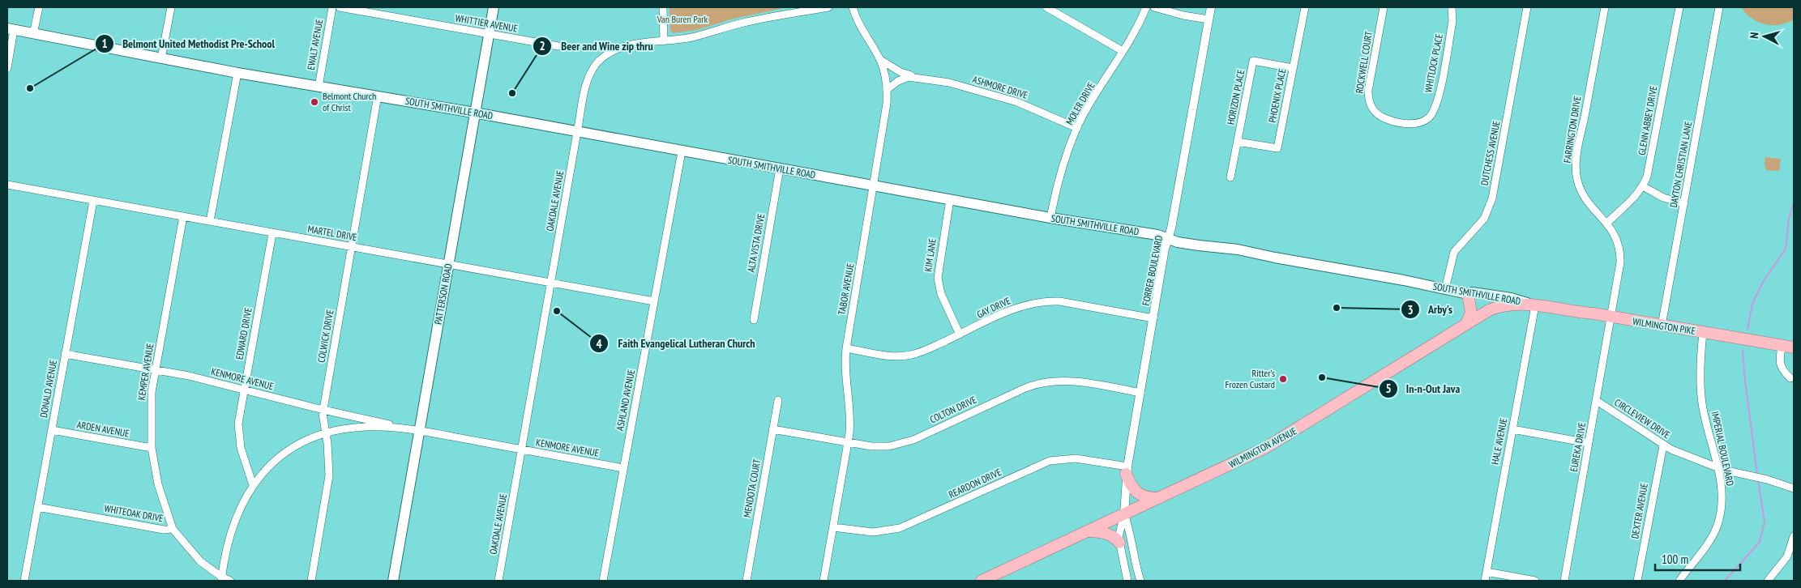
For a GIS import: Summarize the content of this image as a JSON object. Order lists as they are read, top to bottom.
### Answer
{
  "streets": {
    "main road": [
      "SOUTH SMITHVILLE ROAD",
      "PATTERSON ROAD",
      "WILMINGTON PIKE",
      "WILMINGTON AVENUE"
    ],
    "street": [
      "WHITTIER AVENUE",
      "EWALT AVENUE",
      "ROCKWELL COURT",
      "WHITLOCK PLACE",
      "ASHMORE DRIVE",
      "PHOENIX PLACE",
      "HORIZON PLACE",
      "MOLER DRIVE",
      "GLENN ABBEY DRIVE",
      "FARRINGTON DRIVE",
      "DUTCHESS AVENUE",
      "DAYTON CHRISTIAN LANE",
      "OAKDALE AVENUE",
      "MARTEL DRIVE",
      "ALTA VISTA DRIVE",
      "KIM LANE",
      "FORRER BOULEVARD",
      "TABOR AVENUE",
      "GAY DRIVE",
      "EDWARD DRIVE",
      "COLWICK DRIVE",
      "KEMPER AVENUE",
      "KENMORE AVENUE",
      "DONALD AVENUE",
      "ASHLAND AVENUE",
      "COLTON DRIVE",
      "CIRCLEVIEW DRIVE",
      "ARDEN AVENUE",
      "HALE AVENUE",
      "EUREKA DRIVE",
      "IMPERIAL BOULEVARD",
      "REARDON DRIVE",
      "MENDOTA COURT",
      "DEXTER AVENUE",
      "WHITEOAK DRIVE"
    ]
  },
  "crossings": [
    ["WHITTIER AVENUE", "PATTERSON ROAD"],
    ["EWALT AVENUE", "SOUTH SMITHVILLE ROAD"],
    ["ROCKWELL COURT", "WHITLOCK PLACE"],
    ["ASHMORE DRIVE", "MOLER DRIVE"],
    ["ASHMORE DRIVE", "TABOR AVENUE"],
    ["PHOENIX PLACE", "HORIZON PLACE"],
    ["MOLER DRIVE", "SOUTH SMITHVILLE ROAD"],
    ["SOUTH SMITHVILLE ROAD", "DUTCHESS AVENUE"],
    ["SOUTH SMITHVILLE ROAD", "OAKDALE AVENUE"],
    ["SOUTH SMITHVILLE ROAD", "ALTA VISTA DRIVE"],
    ["SOUTH SMITHVILLE ROAD", "KIM LANE"],
    ["SOUTH SMITHVILLE ROAD", "FORRER BOULEVARD"],
    ["SOUTH SMITHVILLE ROAD", "TABOR AVENUE"],
    ["SOUTH SMITHVILLE ROAD", "PATTERSON ROAD"],
    ["SOUTH SMITHVILLE ROAD", "WILMINGTON PIKE"],
    ["SOUTH SMITHVILLE ROAD", "COLWICK DRIVE"],
    ["SOUTH SMITHVILLE ROAD", "ASHLAND AVENUE"],
    ["SOUTH SMITHVILLE ROAD", "HALE AVENUE"],
    ["SOUTH SMITHVILLE ROAD", "WILMINGTON AVENUE"],
    ["GLENN ABBEY DRIVE", "FARRINGTON DRIVE"],
    ["FARRINGTON DRIVE", "WILMINGTON PIKE"],
    ["FARRINGTON DRIVE", "EUREKA DRIVE"],
    ["DAYTON CHRISTIAN LANE", "WILMINGTON PIKE"],
    ["OAKDALE AVENUE", "MARTEL DRIVE"],
    ["OAKDALE AVENUE", "KENMORE AVENUE"],
    ["MARTEL DRIVE", "PATTERSON ROAD"],
    ["MARTEL DRIVE", "EDWARD DRIVE"],
    ["MARTEL DRIVE", "COLWICK DRIVE"],
    ["MARTEL DRIVE", "KEMPER AVENUE"],
    ["MARTEL DRIVE", "DONALD AVENUE"],
    ["MARTEL DRIVE", "ASHLAND AVENUE"],
    ["KIM LANE", "GAY DRIVE"],
    ["FORRER BOULEVARD", "GAY DRIVE"],
    ["FORRER BOULEVARD", "COLTON DRIVE"],
    ["FORRER BOULEVARD", "WILMINGTON AVENUE"],
    ["FORRER BOULEVARD", "REARDON DRIVE"],
    ["TABOR AVENUE", "GAY DRIVE"],
    ["TABOR AVENUE", "COLTON DRIVE"],
    ["TABOR AVENUE", "REARDON DRIVE"],
    ["PATTERSON ROAD", "KENMORE AVENUE"],
    ["WILMINGTON PIKE", "HALE AVENUE"],
    ["WILMINGTON PIKE", "EUREKA DRIVE"],
    ["WILMINGTON PIKE", "WILMINGTON AVENUE"],
    ["WILMINGTON PIKE", "IMPERIAL BOULEVARD"],
    ["EDWARD DRIVE", "KENMORE AVENUE"],
    ["COLWICK DRIVE", "KENMORE AVENUE"],
    ["KEMPER AVENUE", "KENMORE AVENUE"],
    ["KEMPER AVENUE", "ARDEN AVENUE"],
    ["KEMPER AVENUE", "WHITEOAK DRIVE"],
    ["KENMORE AVENUE", "DONALD AVENUE"],
    ["KENMORE AVENUE", "ASHLAND AVENUE"],
    ["KENMORE AVENUE", "WHITEOAK DRIVE"],
    ["DONALD AVENUE", "ARDEN AVENUE"],
    ["DONALD AVENUE", "WHITEOAK DRIVE"],
    ["COLTON DRIVE", "MENDOTA COURT"],
    ["CIRCLEVIEW DRIVE", "EUREKA DRIVE"],
    ["CIRCLEVIEW DRIVE", "IMPERIAL BOULEVARD"],
    ["CIRCLEVIEW DRIVE", "DEXTER AVENUE"],
    ["HALE AVENUE", "WILMINGTON AVENUE"]
  ],
  "parks": ["Van Buren Park"],
  "places": [
    "Belmont United Methodist Pre-School",
    "Beer and Wine zip thru",
    "Belmont Church of Christ",
    "Arby's",
    "Faith Evangelical Lutheran Church",
    "In-n-Out Java",
    "Ritter’s Frozen Custard"
  ],
  "scale_bar": "100 m",
  "north": "left"
}
